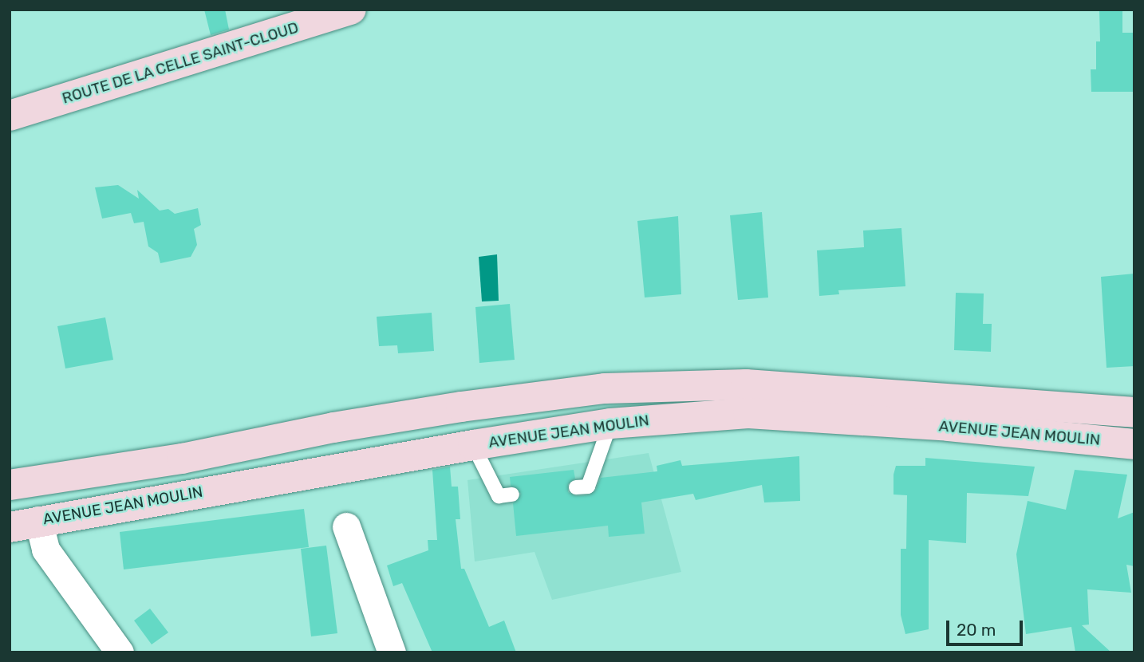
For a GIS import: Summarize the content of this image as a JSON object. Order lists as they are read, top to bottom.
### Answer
{
  "streets": {
    "main road": ["ROUTE DE LA CELLE SAINT-CLOUD", "AVENUE JEAN MOULIN"]
  },
  "scale_bar": "20 m"
}
